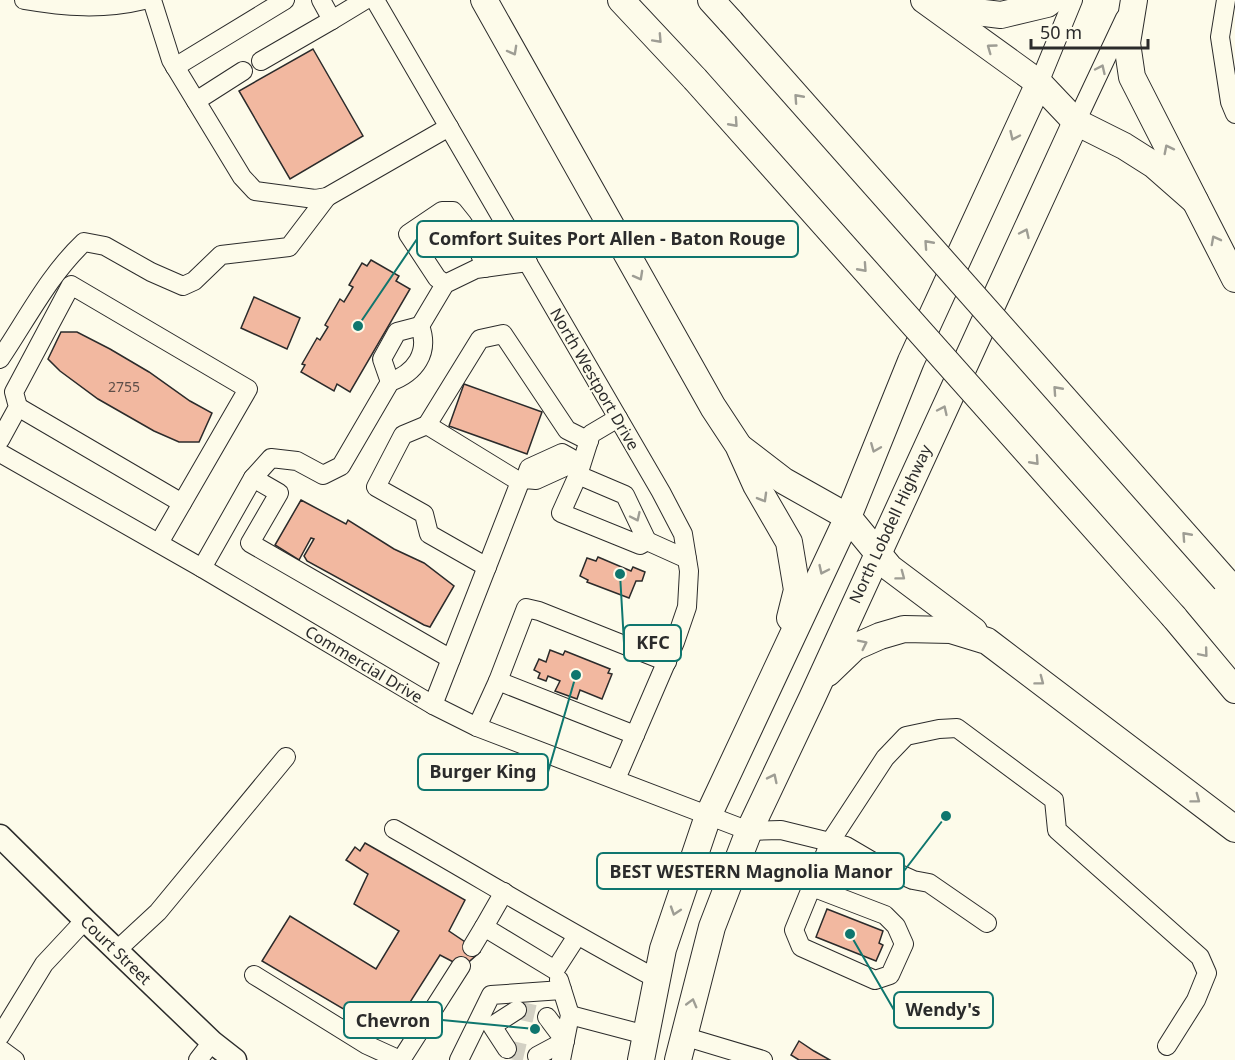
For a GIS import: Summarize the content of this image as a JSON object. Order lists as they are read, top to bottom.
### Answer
{
  "streets": {
    "highway": ["North Lobdell Highway"],
    "main road": ["Court Street"],
    "street": ["North Westport Drive", "Commercial Drive"]
  },
  "crossings": [
    ["North Westport Drive", "Commercial Drive"],
    ["North Lobdell Highway", "Commercial Drive"]
  ],
  "one_way": ["North Lobdell Highway"],
  "places": [
    "Comfort Suites Port Allen - Baton Rouge",
    "KFC",
    "Burger King",
    "BEST WESTERN Magnolia Manor",
    "Wendy's",
    "Chevron"
  ],
  "house_numbers": ["2755"],
  "scale_bar": "50 m"
}
